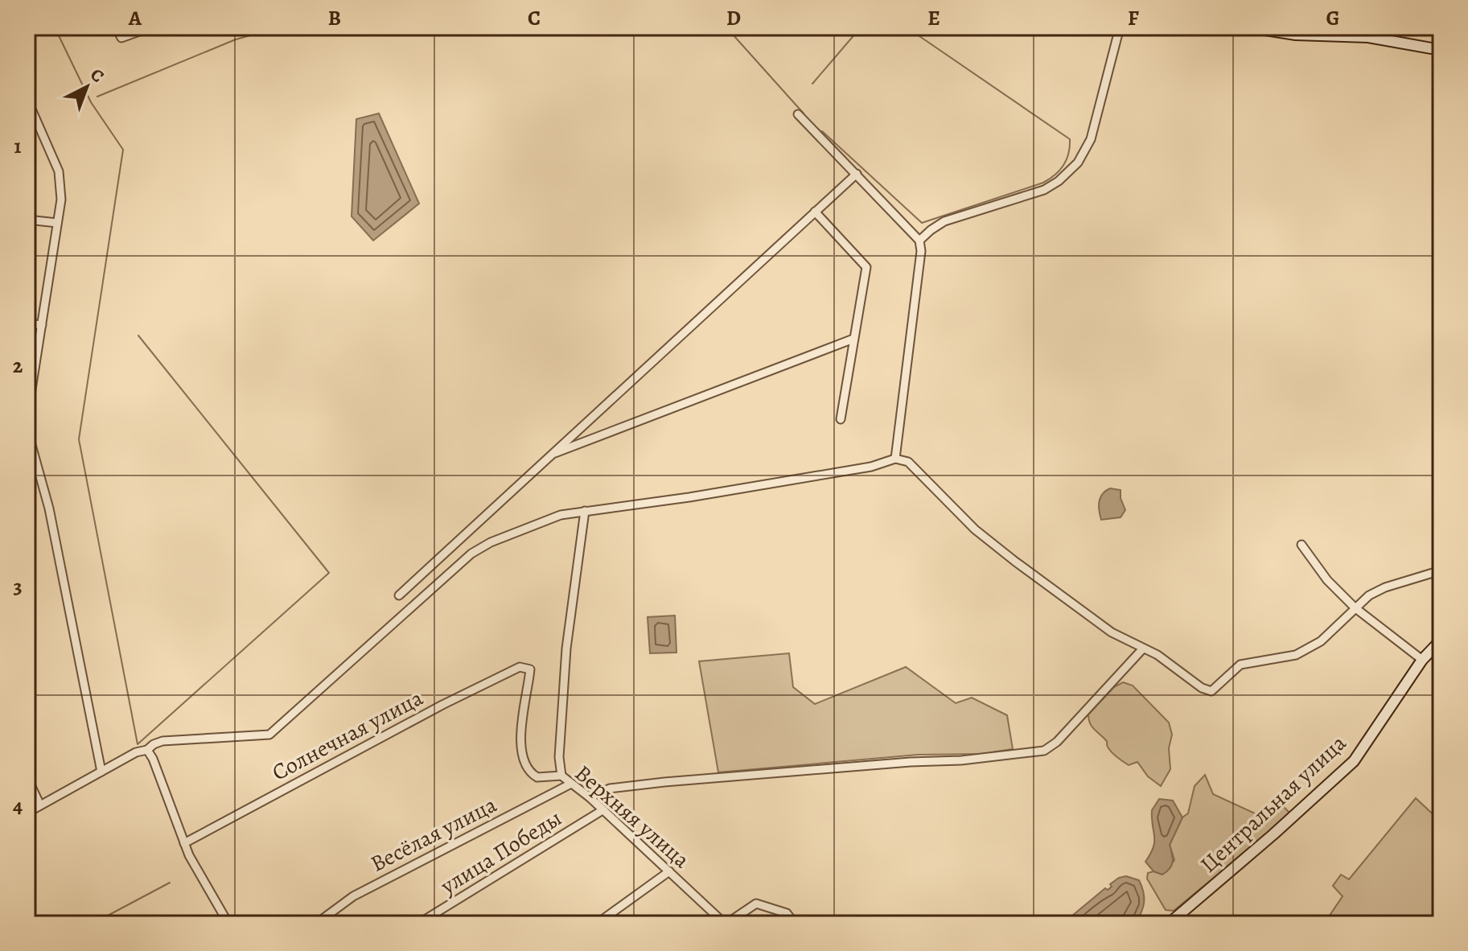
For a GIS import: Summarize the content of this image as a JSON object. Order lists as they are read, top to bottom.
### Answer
{
  "streets": {
    "street": [
      "Солнечная улица",
      "Центральная улица",
      "Верхняя улица",
      "Весёлая улица",
      "улица Победы"
    ]
  },
  "crossings": [
    ["Солнечная улица", "Верхняя улица"],
    ["Верхняя улица", "Весёлая улица"],
    ["Верхняя улица", "улица Победы"]
  ],
  "north": "top right",
  "grid": {
    "columns": [
      "A",
      "B",
      "C",
      "D",
      "E",
      "F",
      "G"
    ],
    "rows": [
      "1",
      "2",
      "3",
      "4"
    ]
  }
}
